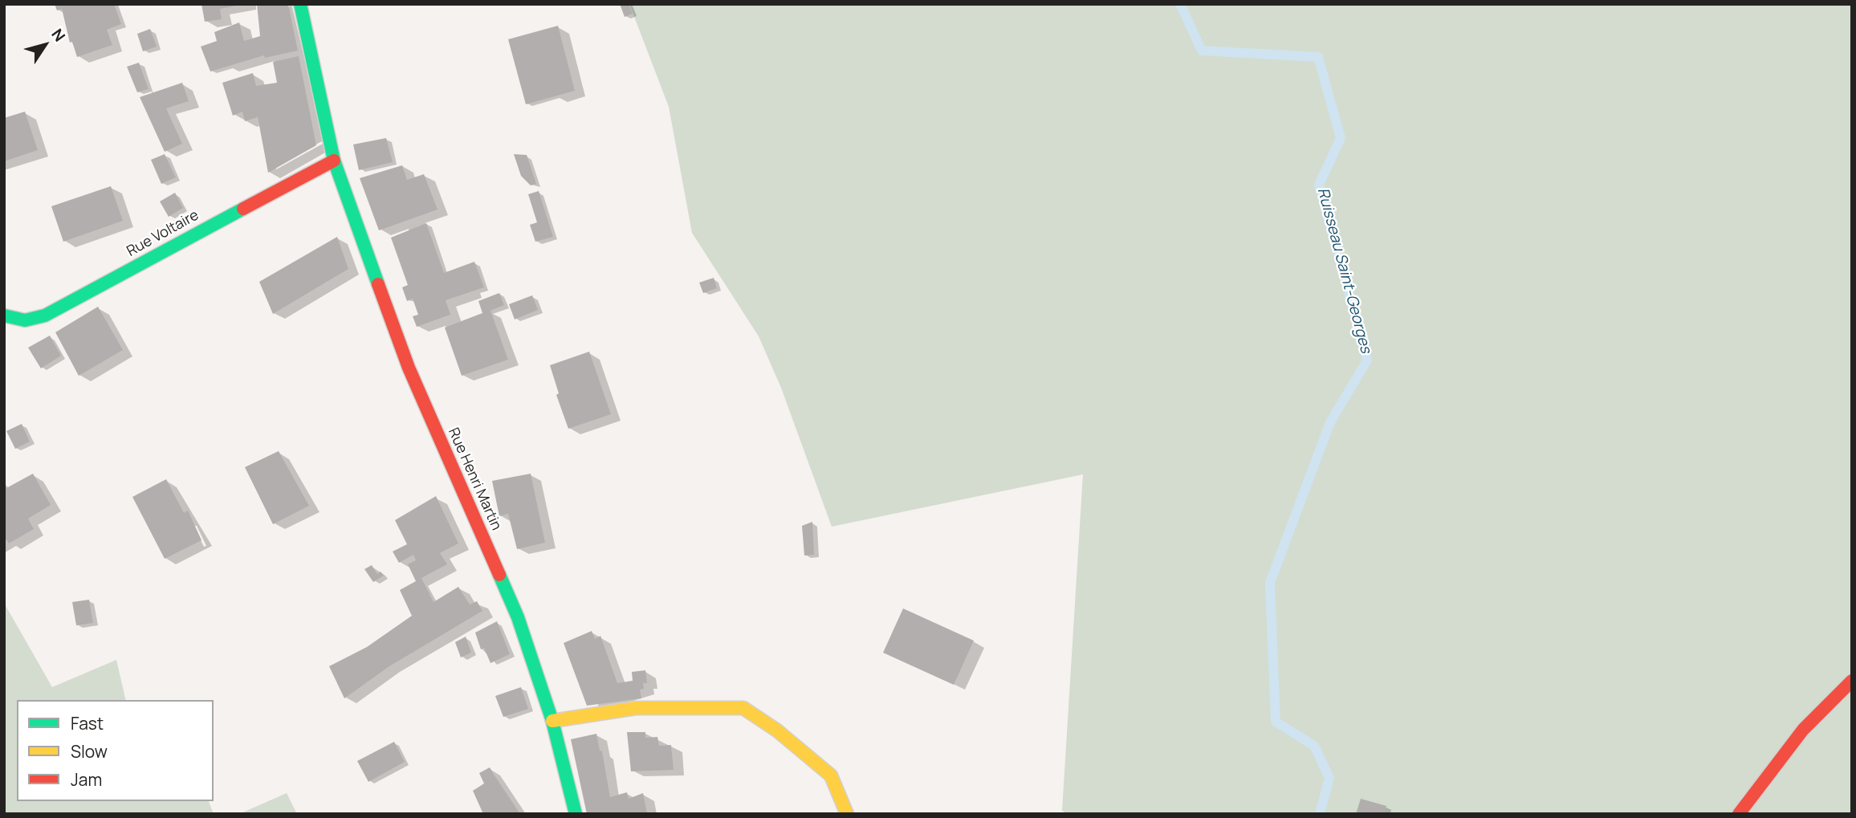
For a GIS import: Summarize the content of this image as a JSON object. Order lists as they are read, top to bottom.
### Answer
{
  "streets": {
    "street": ["Rue Voltaire", "Rue Henri Martin"]
  },
  "crossings": [
    ["Rue Voltaire", "Rue Henri Martin"]
  ],
  "water": ["Ruisseau Saint-Georges"],
  "legend": ["Fast", "Slow", "Jam"],
  "north": "top right"
}
